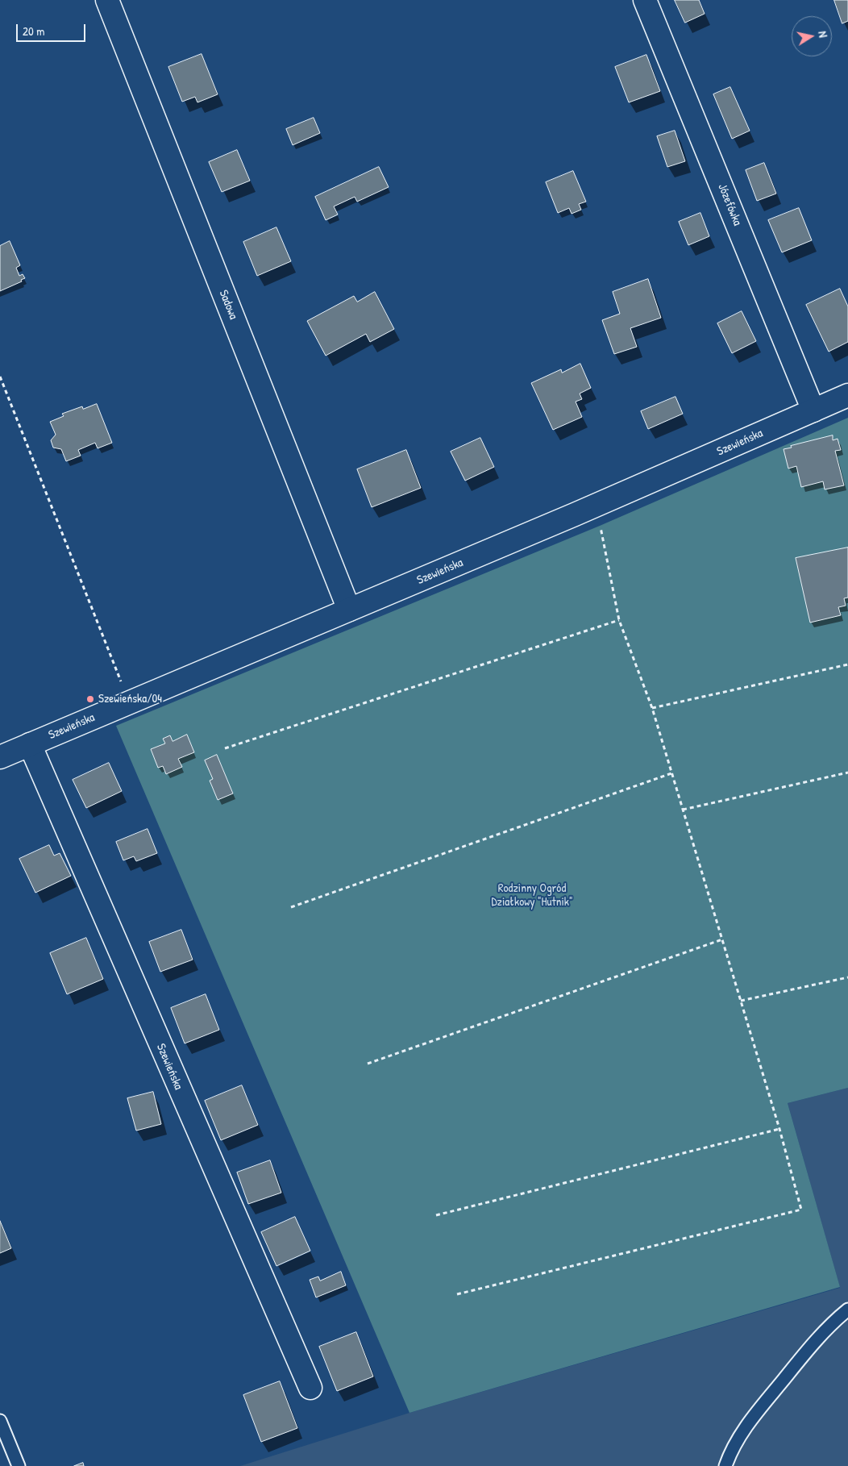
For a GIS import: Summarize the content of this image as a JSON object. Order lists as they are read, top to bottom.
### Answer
{
  "streets": {
    "street": ["Józefówka", "Sadowa", "Szewieńska"]
  },
  "crossings": [
    ["Józefówka", "Szewieńska"],
    ["Sadowa", "Szewieńska"]
  ],
  "parks": ["Rodzinny Ogród Działkowy \"Hutnik\""],
  "places": ["Szewieńska/04"],
  "scale_bar": "20 m",
  "north": "right"
}
